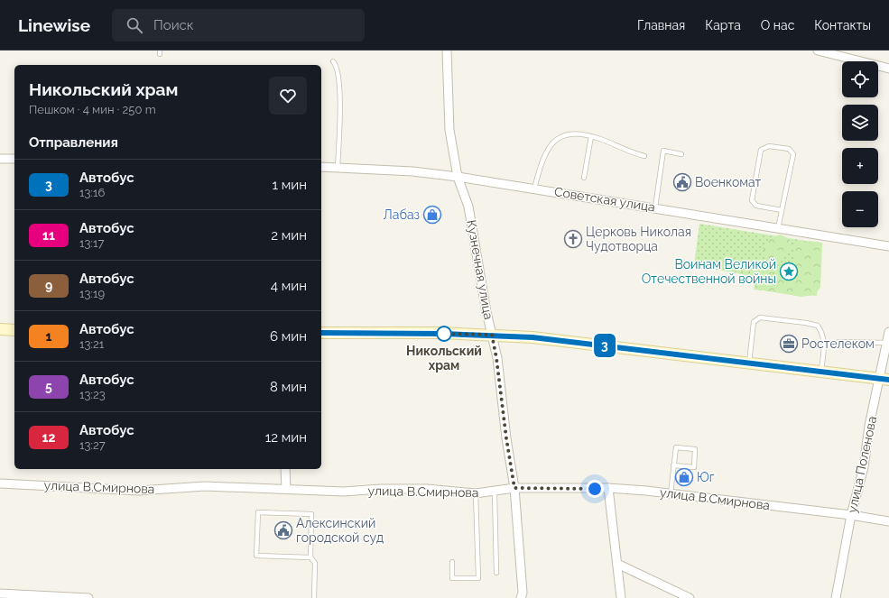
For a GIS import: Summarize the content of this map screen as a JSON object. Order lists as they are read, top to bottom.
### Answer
{
  "streets": {
    "street": [
      "Советская улица",
      "Кузнечная улица",
      "улица Поленова",
      "улица В.Смирнова"
    ]
  },
  "crossings": [
    ["Советская улица", "Кузнечная улица"],
    ["Кузнечная улица", "улица В.Смирнова"],
    ["улица Поленова", "улица В.Смирнова"]
  ],
  "places": {
    "public building": ["Военкомат", "Алексинский городской суд"],
    "shop": ["Лабаз", "Юг"],
    "church": ["Церковь Николая Чудотворца"],
    "place": ["Воинам Великой Отечественной войны"],
    "other": ["Никольский храм"],
    "office": ["Ростелеком"]
  },
  "lines": ["bus line 3"],
  "page": {
    "header": "Linewise",
    "search": "Поиск",
    "nav": [
      "Главная",
      "Карта",
      "О нас",
      "Контакты"
    ],
    "on_map": "3",
    "map_buttons": ["+", "−"],
    "heading": [
      ["Никольский храм", "Пешком · 4 мин · 250 m"],
      "Отправления"
    ],
    "list": [
      {
        "mark": "3",
        "name": "Автобус",
        "note": "13:16",
        "value": "1 мин"
      },
      {
        "mark": "11",
        "name": "Автобус",
        "note": "13:17",
        "value": "2 мин"
      },
      {
        "mark": "9",
        "name": "Автобус",
        "note": "13:19",
        "value": "4 мин"
      },
      {
        "mark": "1",
        "name": "Автобус",
        "note": "13:21",
        "value": "6 мин"
      },
      {
        "mark": "5",
        "name": "Автобус",
        "note": "13:23",
        "value": "8 мин"
      },
      {
        "mark": "12",
        "name": "Автобус",
        "note": "13:27",
        "value": "12 мин"
      }
    ]
  }
}
